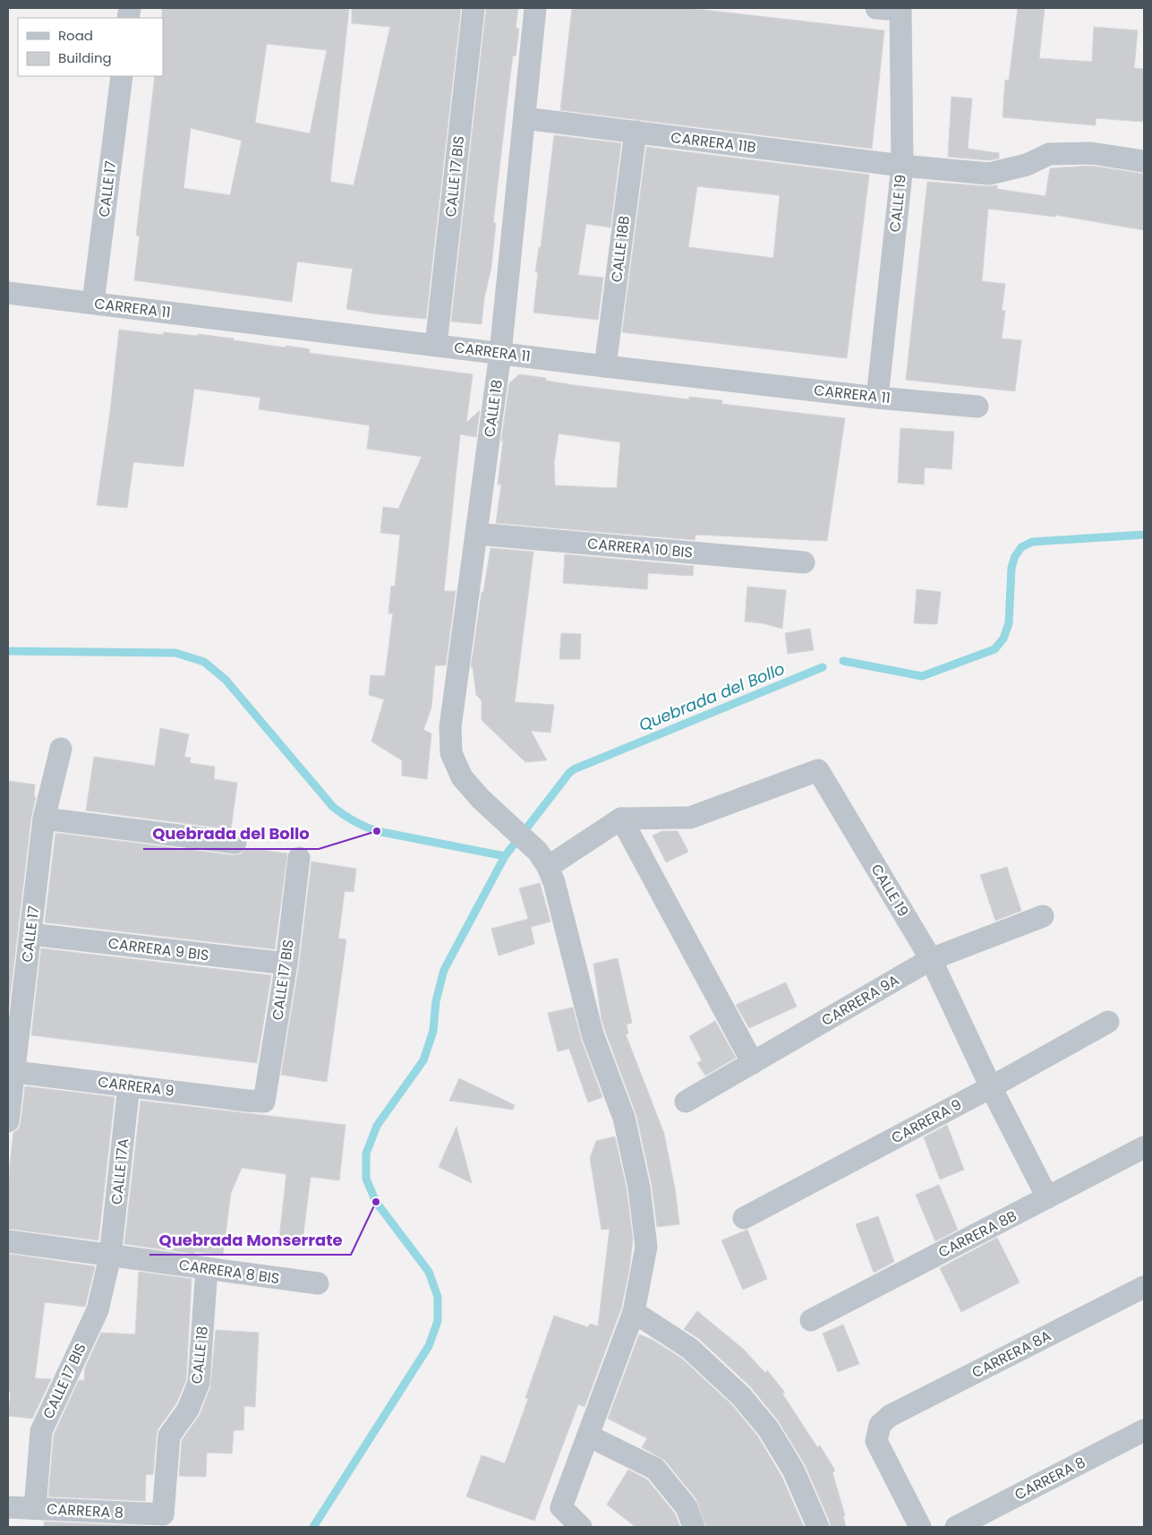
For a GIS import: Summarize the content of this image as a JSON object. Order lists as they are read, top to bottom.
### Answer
{
  "streets": {
    "street": [
      "CARRERA 11B",
      "CALLE 17 BIS",
      "CALLE 17",
      "CALLE 19",
      "CALLE 18B",
      "CARRERA 11",
      "CALLE 18",
      "CARRERA 10 BIS",
      "CARRERA 9 BIS",
      "CARRERA 9A",
      "CARRERA 9",
      "CALLE 17A",
      "CARRERA 8B",
      "CARRERA 8 BIS",
      "CARRERA 8A",
      "CARRERA 8"
    ]
  },
  "crossings": [
    ["CARRERA 11B", "CALLE 19"],
    ["CARRERA 11B", "CALLE 18B"],
    ["CARRERA 11B", "CALLE 18"],
    ["CALLE 17 BIS", "CARRERA 11"],
    ["CALLE 17 BIS", "CARRERA 9 BIS"],
    ["CALLE 17 BIS", "CARRERA 9"],
    ["CALLE 17 BIS", "CALLE 17A"],
    ["CALLE 17 BIS", "CARRERA 8 BIS"],
    ["CALLE 17 BIS", "CARRERA 8"],
    ["CALLE 17", "CARRERA 11"],
    ["CALLE 17", "CARRERA 9 BIS"],
    ["CALLE 17", "CARRERA 9"],
    ["CALLE 19", "CARRERA 11"],
    ["CALLE 19", "CARRERA 9A"],
    ["CALLE 19", "CARRERA 9"],
    ["CALLE 19", "CARRERA 8B"],
    ["CALLE 18B", "CARRERA 11"],
    ["CARRERA 11", "CALLE 18"],
    ["CALLE 18", "CARRERA 10 BIS"],
    ["CALLE 18", "CARRERA 8 BIS"],
    ["CALLE 18", "CARRERA 8"],
    ["CARRERA 9", "CALLE 17A"],
    ["CALLE 17A", "CARRERA 8 BIS"]
  ],
  "water": ["Quebrada del Bollo"],
  "places": ["Quebrada del Bollo", "Quebrada Monserrate"],
  "legend": ["Road", "Building"]
}
